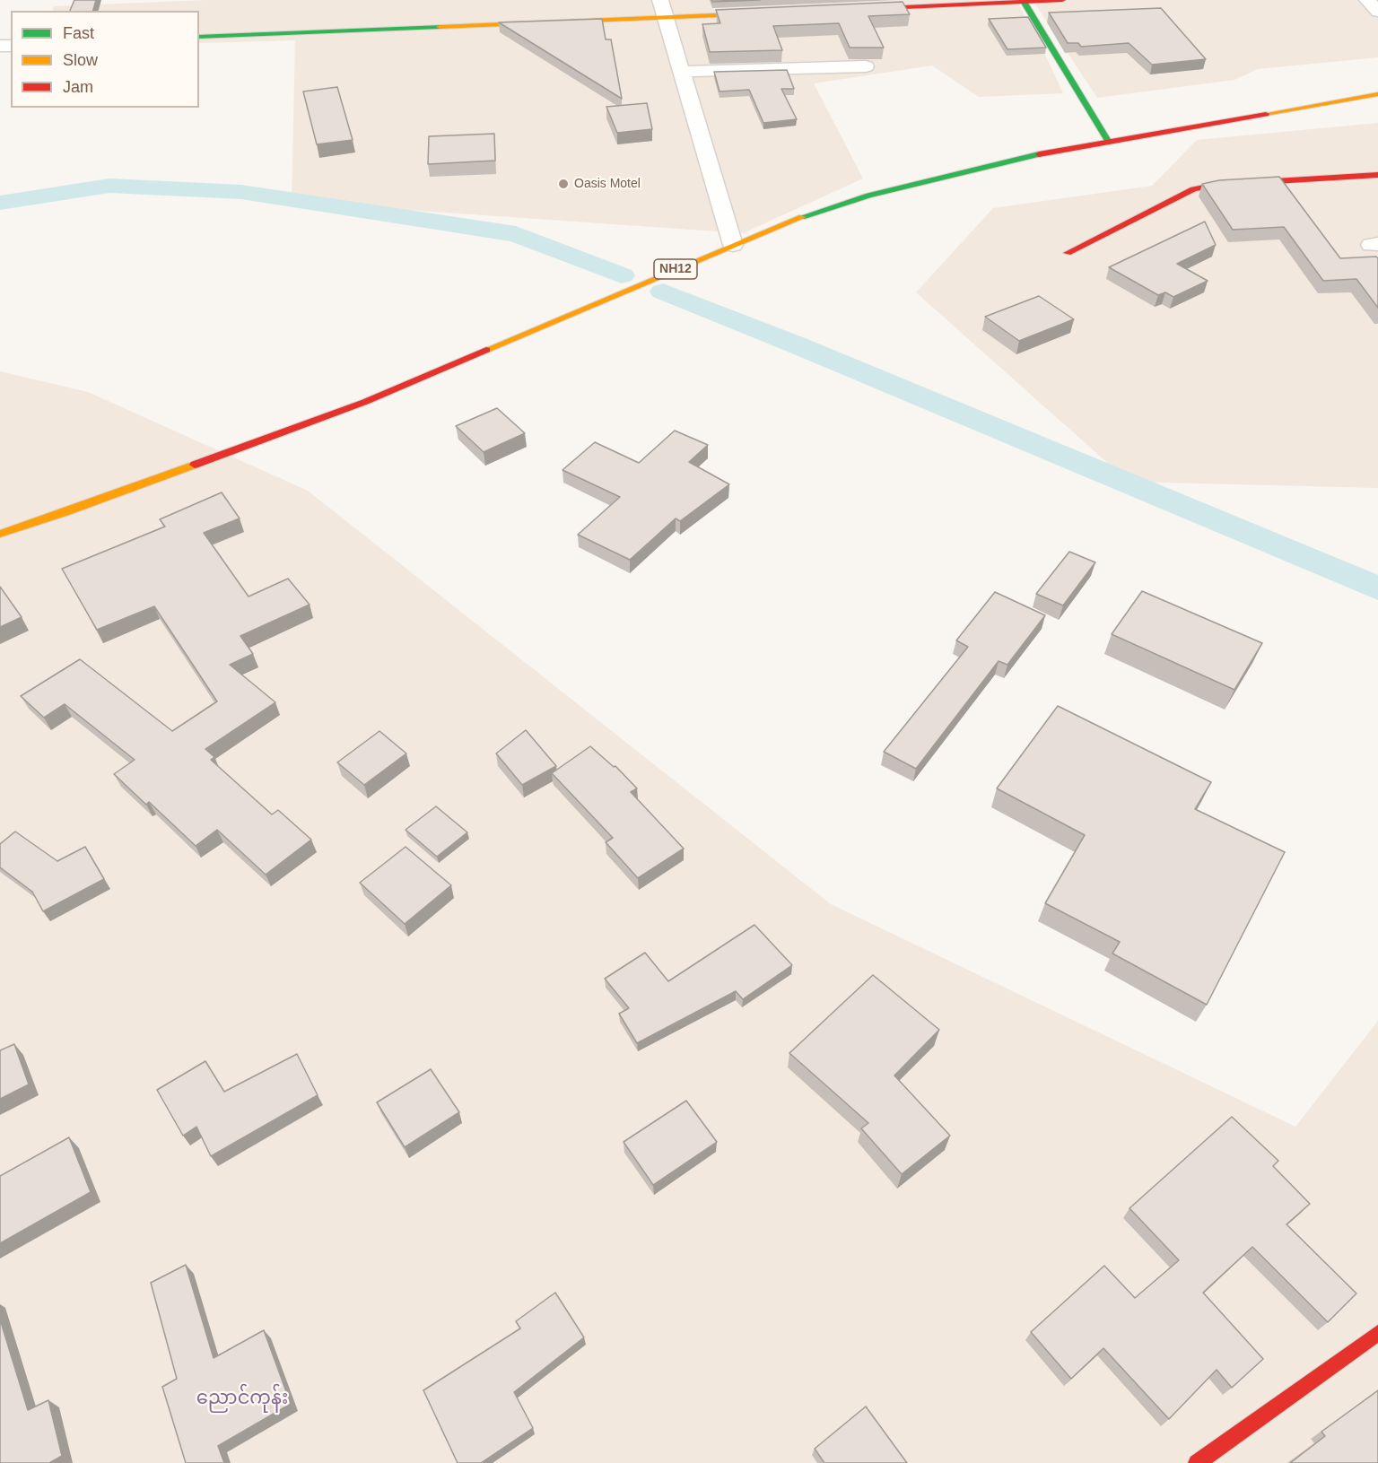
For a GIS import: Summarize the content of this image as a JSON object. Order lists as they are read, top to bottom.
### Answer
{
  "streets": {
    "main road": ["NH12"]
  },
  "districts": ["ညောင်ကုန်း"],
  "places": ["Oasis Motel"],
  "legend": ["Fast", "Slow", "Jam"]
}
